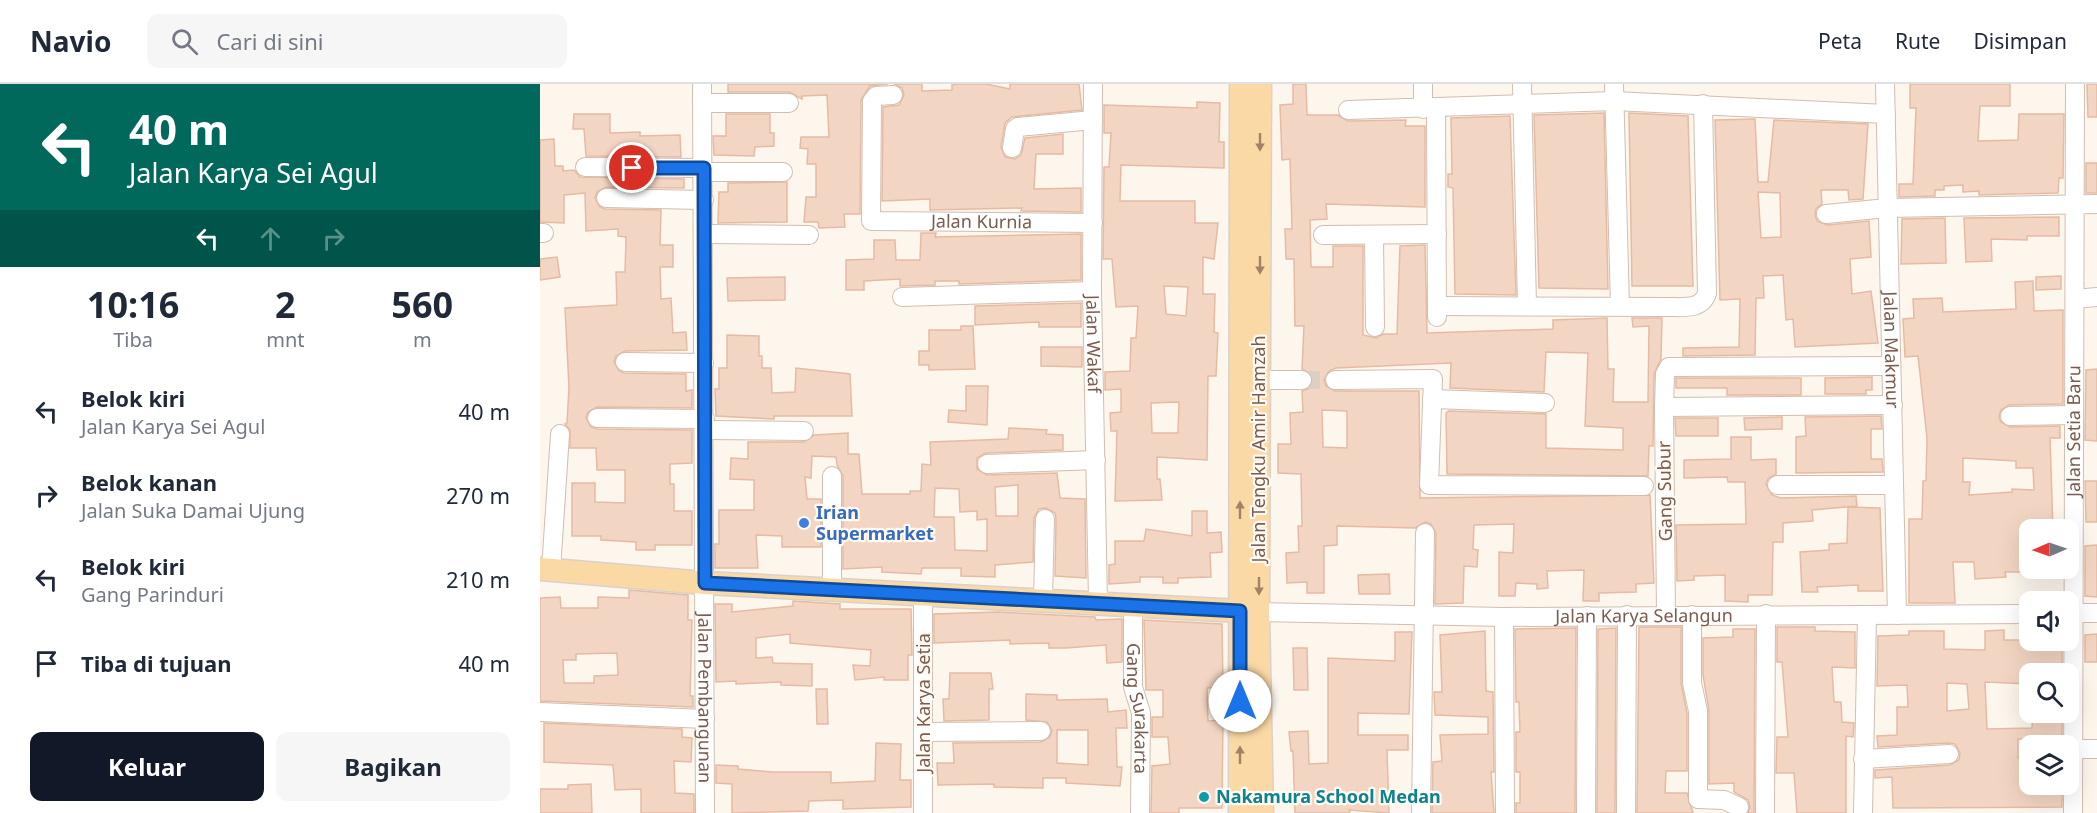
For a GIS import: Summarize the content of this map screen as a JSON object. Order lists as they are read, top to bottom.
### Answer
{
  "streets": {
    "main road": ["Jalan Tengku Amir Hamzah"],
    "street": [
      "Jalan Kurnia",
      "Jalan Wakaf",
      "Jalan Makmur",
      "Jalan Setia Baru",
      "Gang Subur",
      "Jalan Karya Selangun",
      "Jalan Pembangunan",
      "Jalan Karya Setia",
      "Gang Surakarta"
    ]
  },
  "crossings": [
    ["Jalan Kurnia", "Jalan Wakaf"],
    ["Jalan Makmur", "Gang Subur"],
    ["Jalan Makmur", "Jalan Karya Selangun"],
    ["Jalan Tengku Amir Hamzah", "Jalan Karya Selangun"],
    ["Gang Subur", "Jalan Karya Selangun"]
  ],
  "places": ["Irian Supermarket", "Nakamura School Medan"],
  "north": "left",
  "page": {
    "header": "Navio",
    "search": "Cari di sini",
    "nav": ["Peta", "Rute", "Disimpan"],
    "turn": ["40 m", "Jalan Karya Sei Agul"],
    "eta": [
      "10:16",
      "Tiba",
      "2",
      "mnt",
      "560",
      "m"
    ],
    "list": [
      {
        "name": "Belok kiri",
        "note": "Jalan Karya Sei Agul",
        "value": "40 m"
      },
      {
        "name": "Belok kanan",
        "note": "Jalan Suka Damai Ujung",
        "value": "270 m"
      },
      {
        "name": "Belok kiri",
        "note": "Gang Parinduri",
        "value": "210 m"
      },
      {
        "name": "Tiba di tujuan",
        "value": "40 m"
      }
    ],
    "buttons": ["Keluar", "Bagikan"]
  }
}
